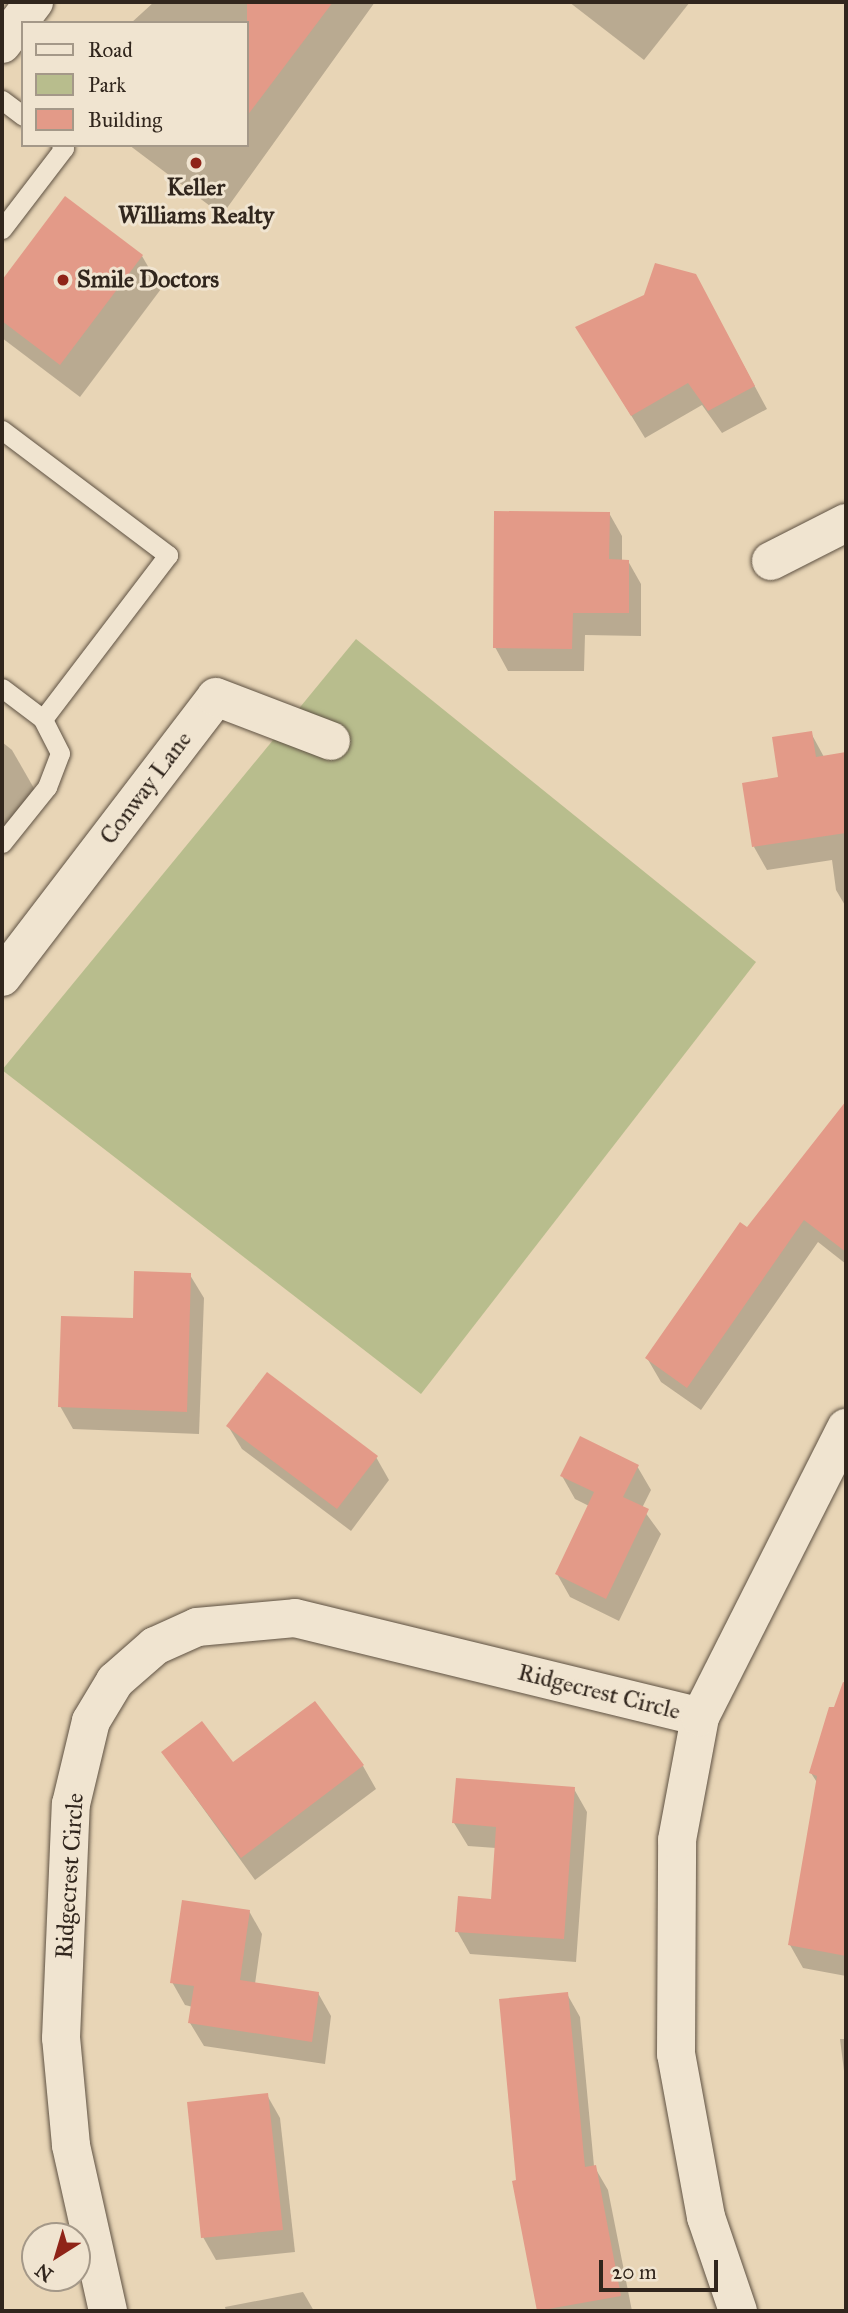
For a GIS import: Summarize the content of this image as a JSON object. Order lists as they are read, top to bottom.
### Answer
{
  "streets": {
    "street": ["Conway Lane", "Ridgecrest Circle"]
  },
  "places": ["Keller Williams Realty", "Smile Doctors"],
  "legend": ["Road", "Park", "Building"],
  "scale_bar": "20 m",
  "north": "bottom left"
}
